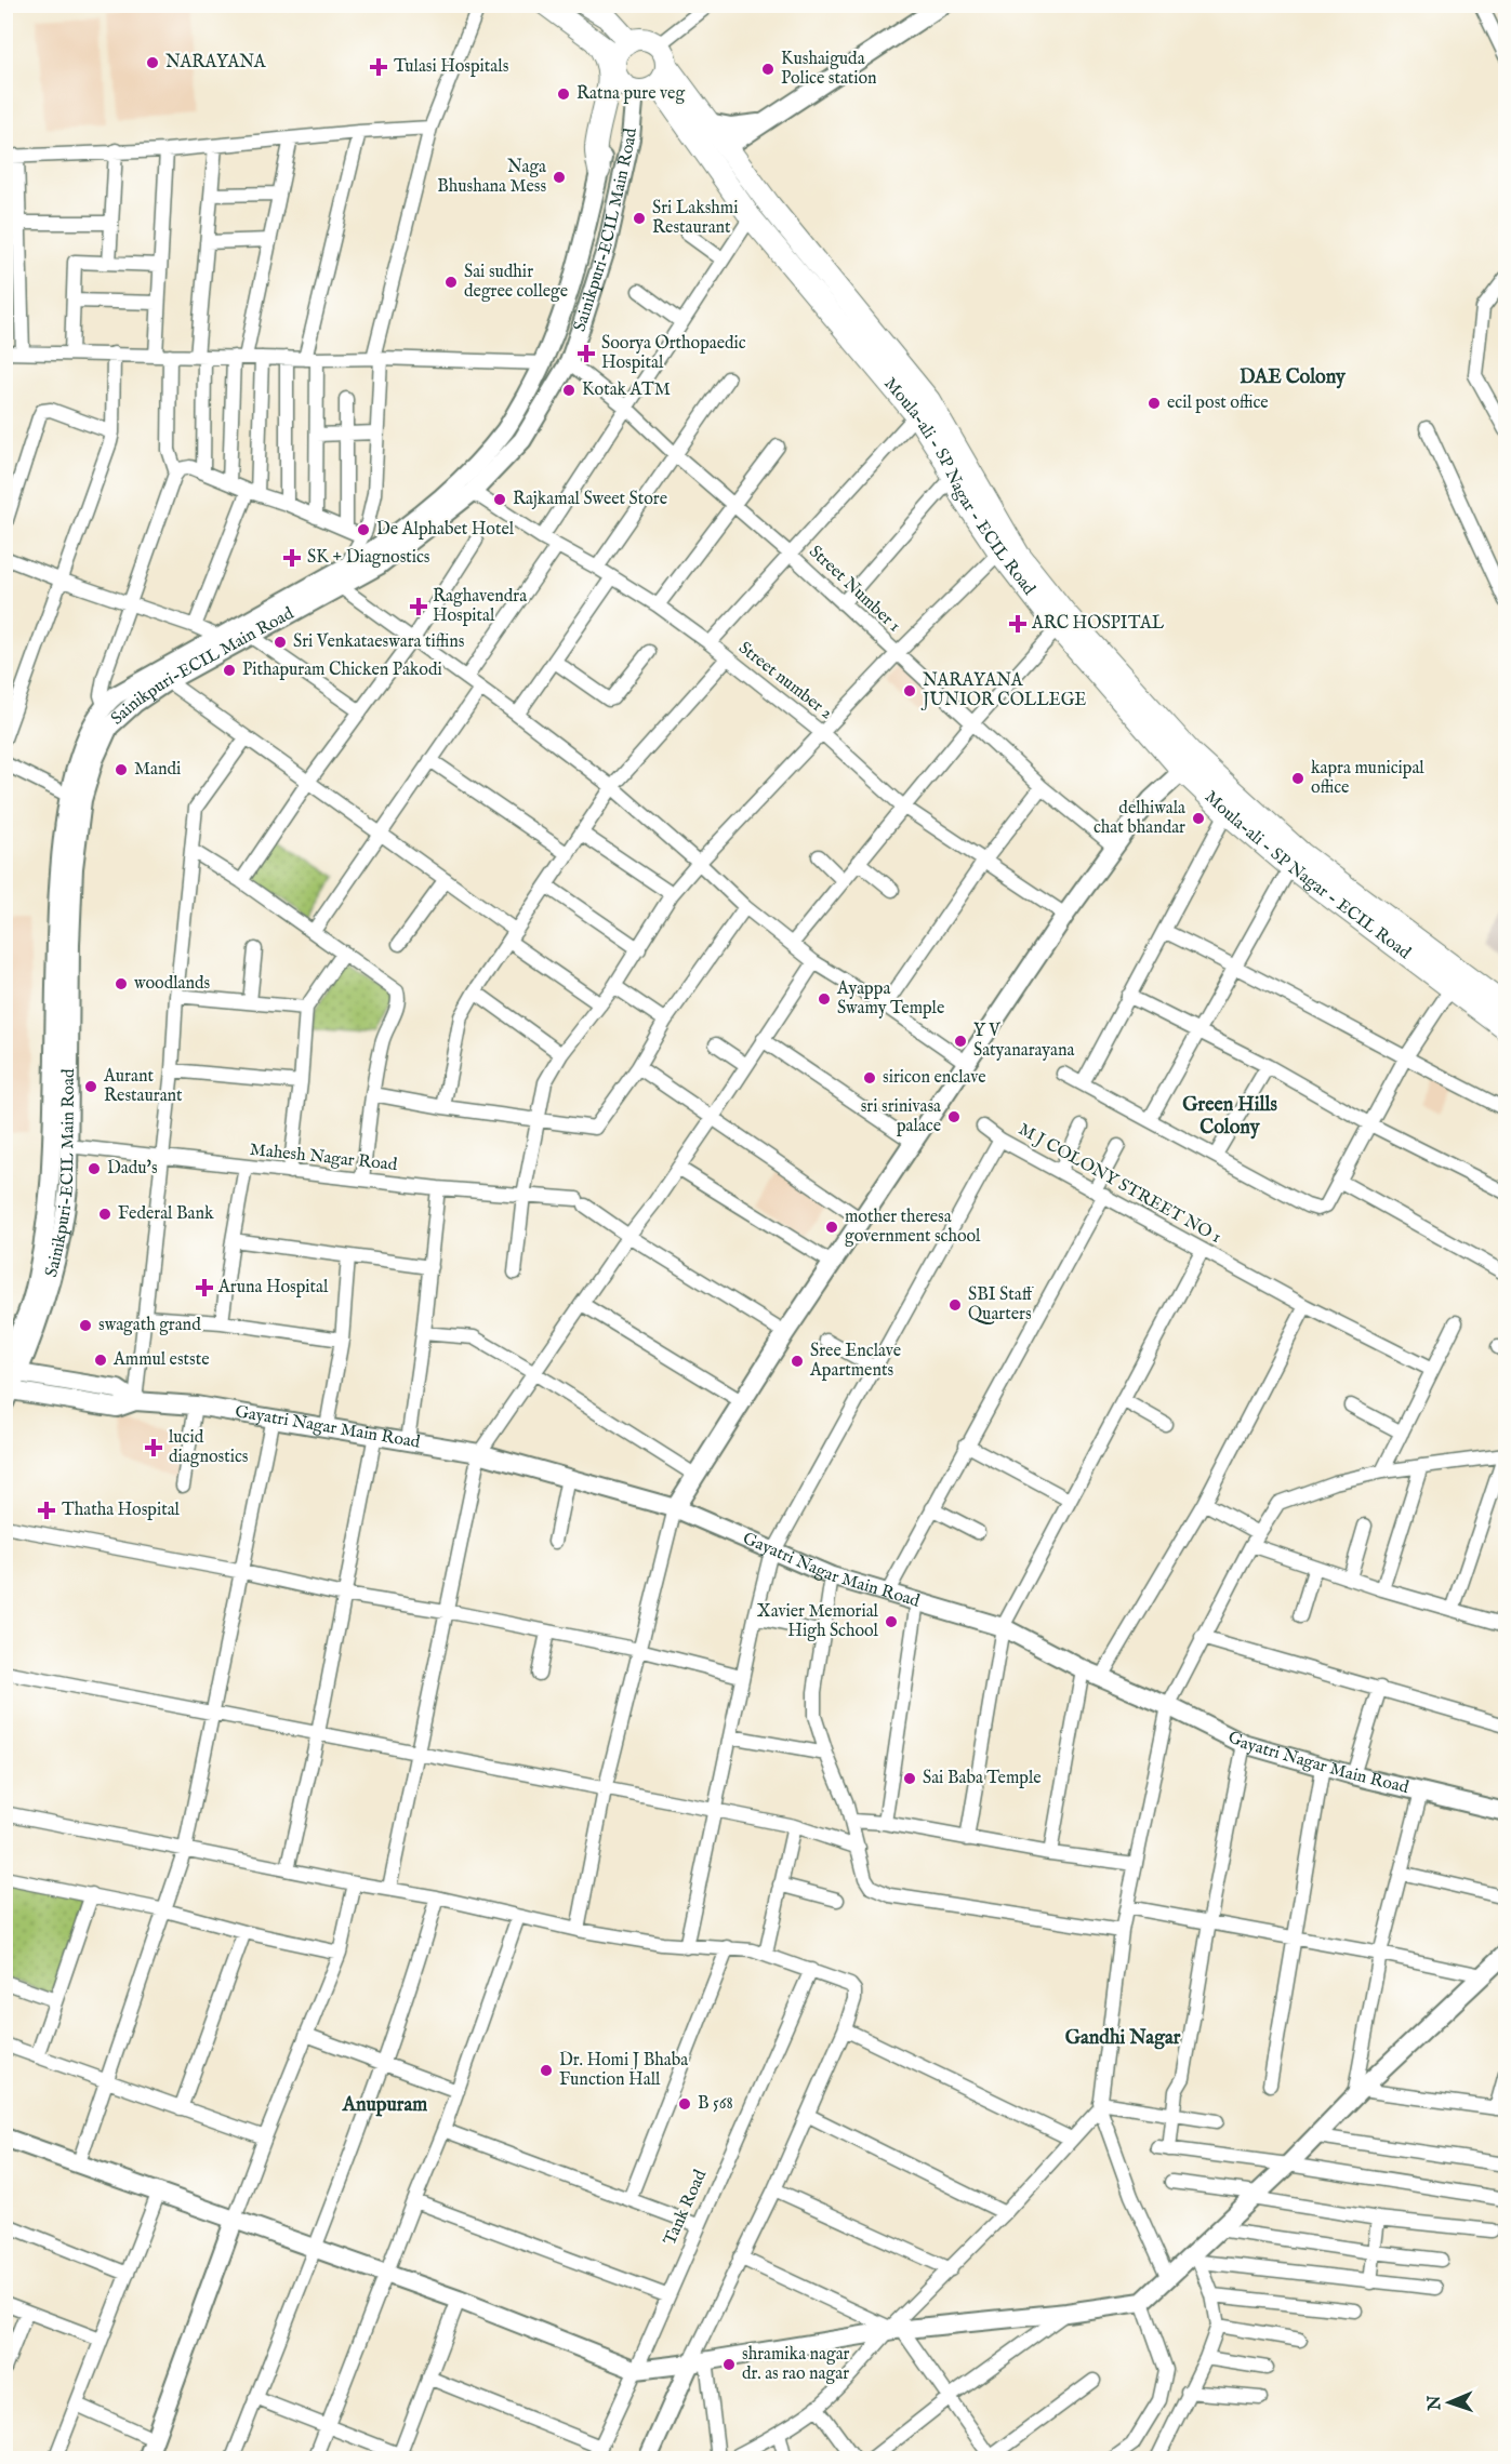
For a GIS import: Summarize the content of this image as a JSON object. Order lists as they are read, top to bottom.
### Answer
{
  "streets": {
    "main road": ["Moula-ali - SP Nagar - ECIL Road"],
    "street": [
      "Sainikpuri-ECIL Main Road",
      "Street Number 1",
      "Street number 2",
      "Mahesh Nagar Road",
      "M J COLONY STREET NO 1",
      "Gayatri Nagar Main Road",
      "Tank Road"
    ]
  },
  "crossings": [
    ["Sainikpuri-ECIL Main Road", "Moula-ali - SP Nagar - ECIL Road"],
    ["Sainikpuri-ECIL Main Road", "Street Number 1"],
    ["Sainikpuri-ECIL Main Road", "Street number 2"],
    ["Sainikpuri-ECIL Main Road", "Mahesh Nagar Road"],
    ["Sainikpuri-ECIL Main Road", "Gayatri Nagar Main Road"],
    ["M J COLONY STREET NO 1", "Gayatri Nagar Main Road"]
  ],
  "districts": [
    "DAE Colony",
    "Green Hills Colony",
    "Gandhi Nagar",
    "Anupuram"
  ],
  "places": {
    "other": [
      "NARAYANA",
      "Kushaiguda Police station",
      "Ratna pure veg",
      "Naga Bhushana Mess",
      "Sri Lakshmi Restaurant",
      "Sai sudhir degree college",
      "Kotak ATM",
      "ecil post office",
      "Rajkamal Sweet Store",
      "De Alphabet Hotel",
      "Sri Venkataeswara tiffins",
      "Pithapuram Chicken Pakodi",
      "NARAYANA JUNIOR COLLEGE",
      "Mandi",
      "kapra municipal office",
      "delhiwala chat bhandar",
      "woodlands",
      "Ayappa Swamy Temple",
      "Y V Satyanarayana",
      "siricon enclave",
      "Aurant Restaurant",
      "sri srinivasa palace",
      "Dadu's",
      "Federal Bank",
      "mother theresa government school",
      "SBI Staff Quarters",
      "swagath grand",
      "Ammul estste",
      "Sree Enclave Apartments",
      "Xavier Memorial High School",
      "Sai Baba Temple",
      "Dr. Homi J Bhaba Function Hall",
      "B 568",
      "shramika nagar dr. as rao nagar"
    ],
    "health": [
      "Tulasi Hospitals",
      "Soorya Orthopaedic Hospital",
      "SK + Diagnostics",
      "Raghavendra Hospital",
      "ARC HOSPITAL",
      "Aruna Hospital",
      "lucid diagnostics",
      "Thatha Hospital"
    ]
  },
  "north": "left"
}
